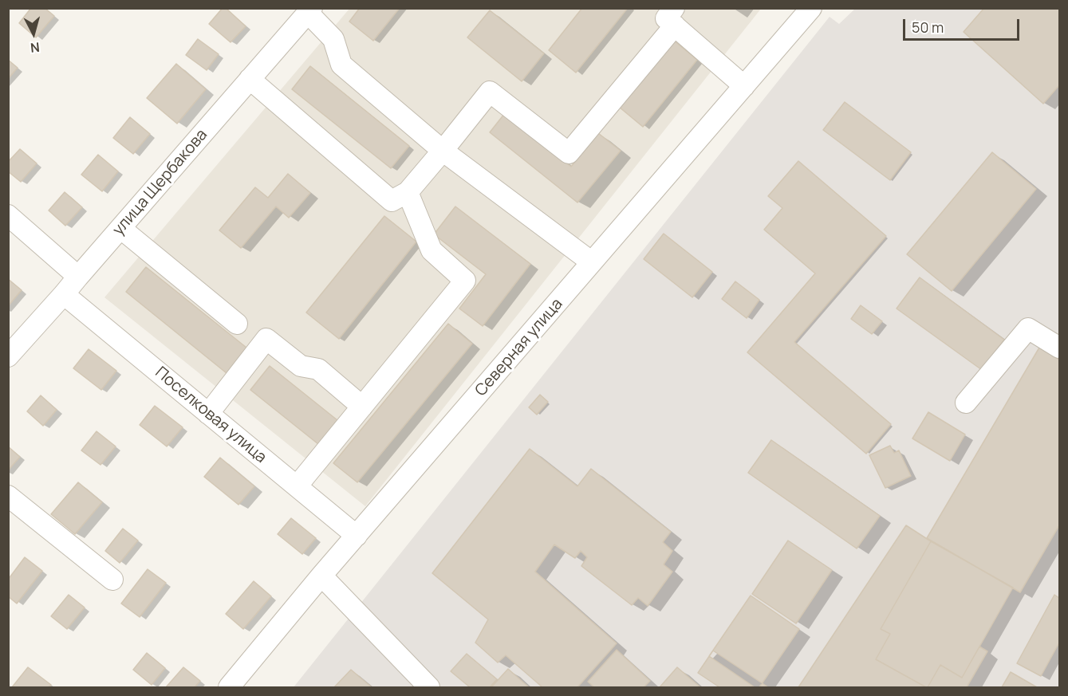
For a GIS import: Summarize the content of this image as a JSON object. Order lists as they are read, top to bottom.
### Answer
{
  "streets": {
    "street": ["улица Щербакова", "Северная улица", "Поселковая улица"]
  },
  "crossings": [
    ["улица Щербакова", "Поселковая улица"],
    ["Северная улица", "Поселковая улица"]
  ],
  "scale_bar": "50 m",
  "north": "bottom"
}
